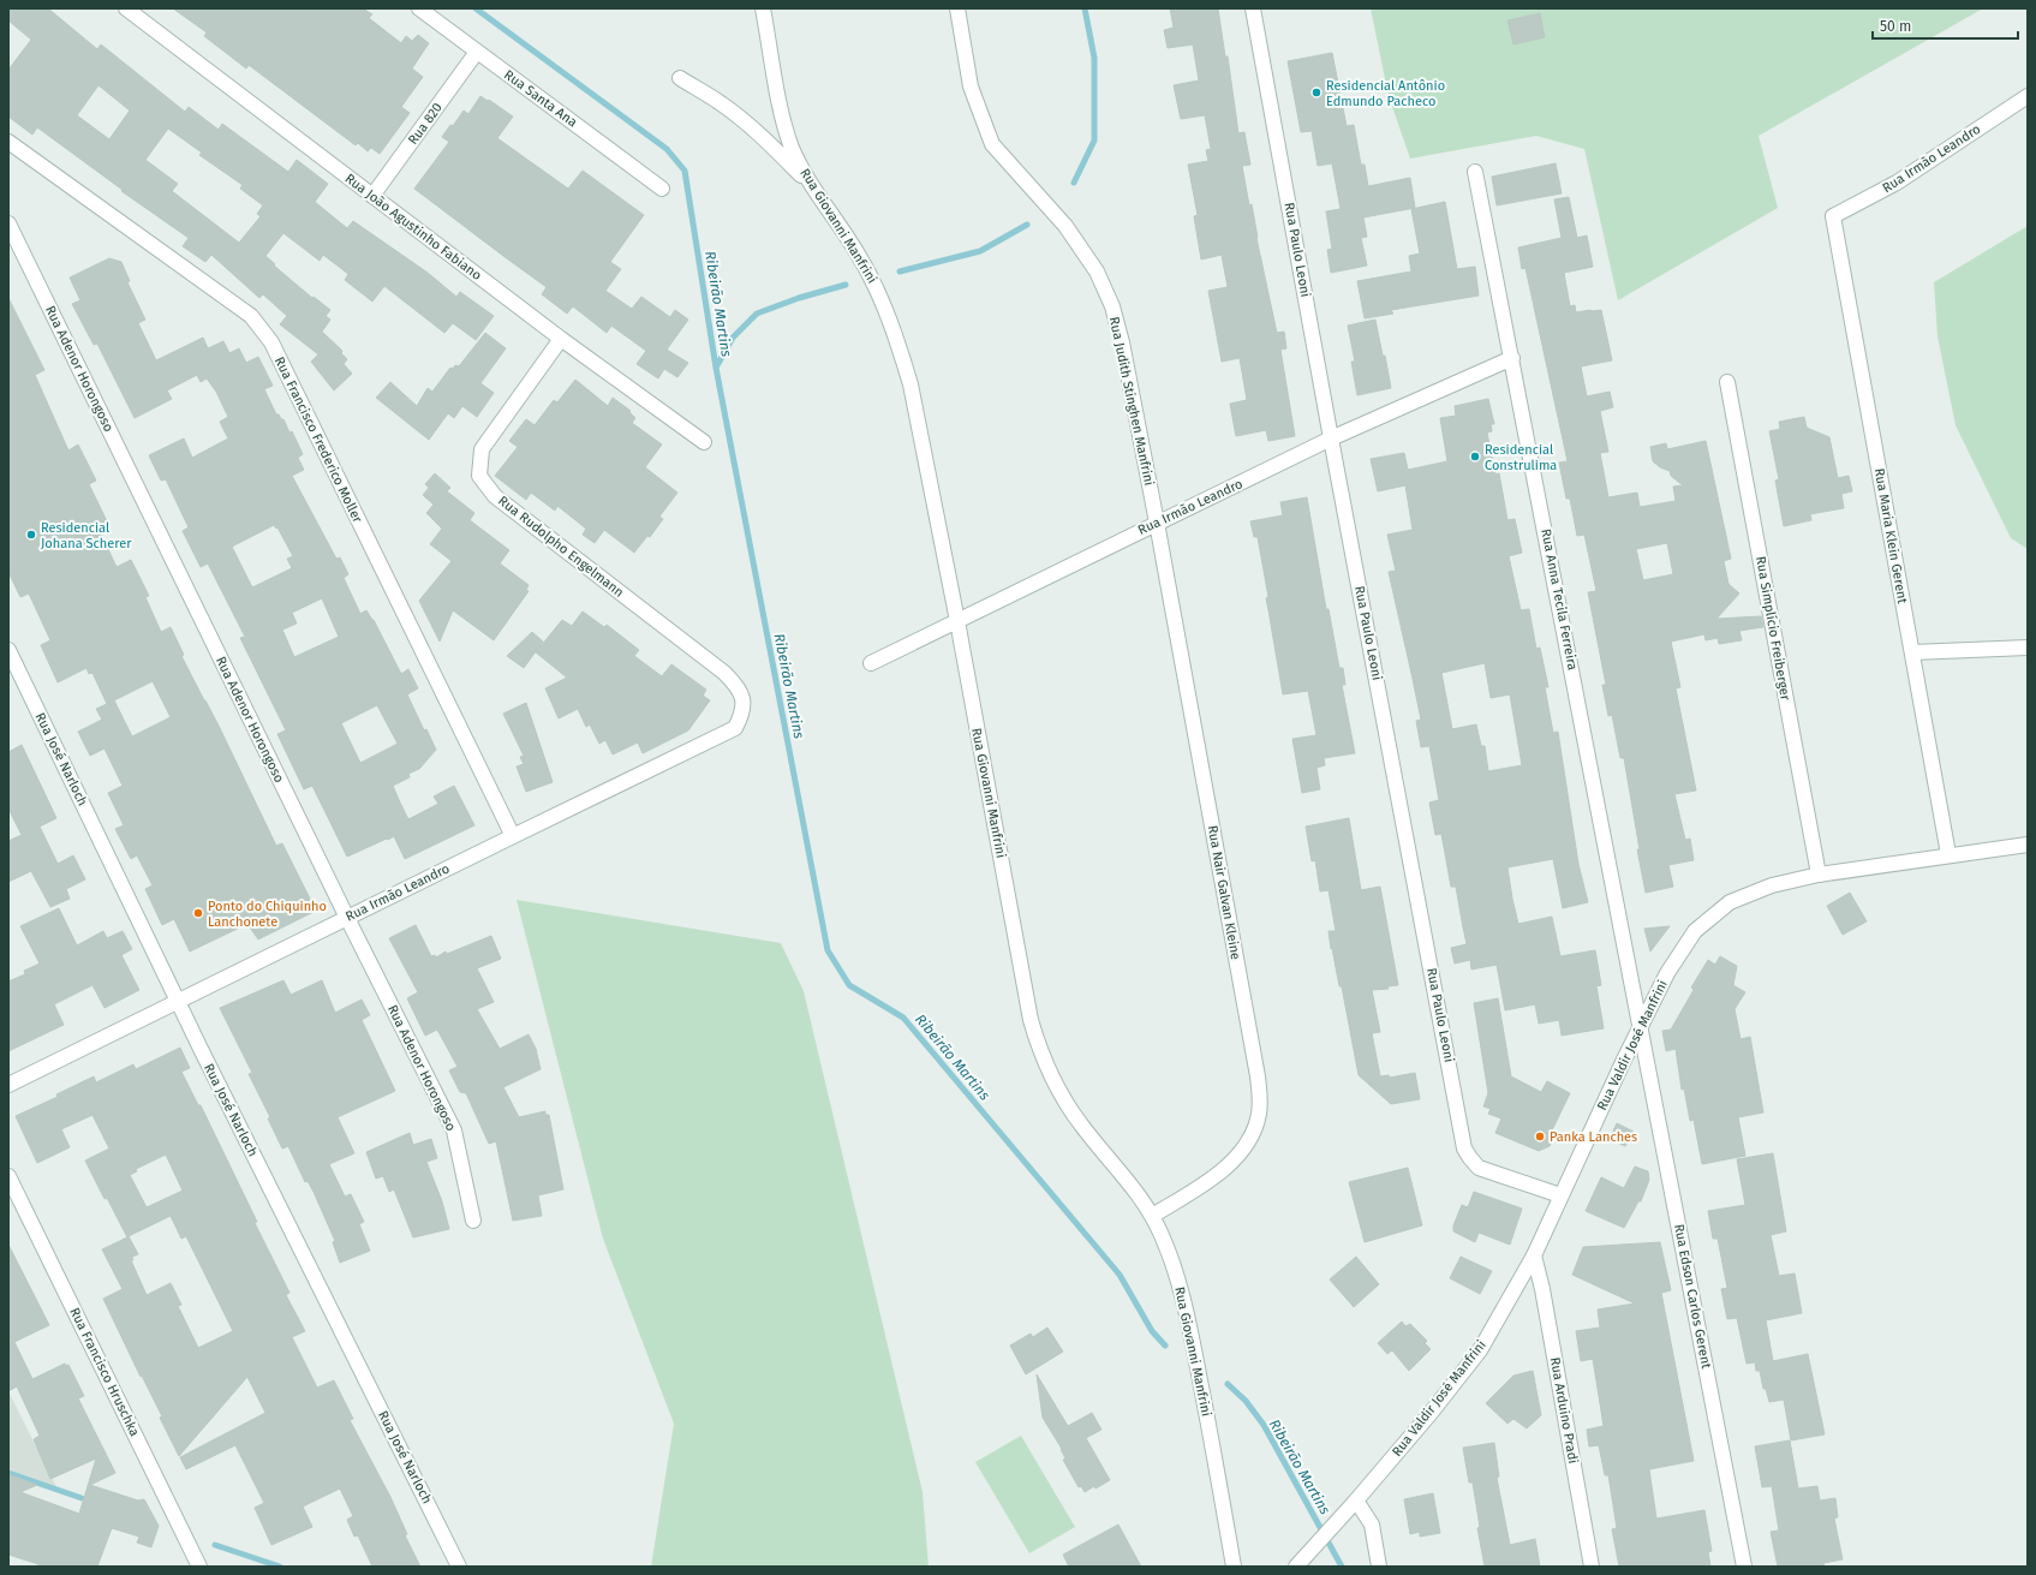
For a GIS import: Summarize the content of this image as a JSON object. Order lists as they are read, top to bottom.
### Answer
{
  "streets": {
    "street": [
      "Rua Santa Ana",
      "Rua 820",
      "Rua Irmão Leandro",
      "Rua Giovanni Manfrini",
      "Rua João Agustinho Fabiano",
      "Rua Paulo Leoni",
      "Rua Adenor Horongoso",
      "Rua Judith Stinghen Manfrini",
      "Rua Francisco Frederico Moller",
      "Rua Maria Klein Gerent",
      "Rua Rudolpho Engelmann",
      "Rua Anna Tecila Ferreira",
      "Rua Simplício Freiberger",
      "Rua José Narloch",
      "Rua Nair Galvan Kleine",
      "Rua Valdir José Manfrini",
      "Rua Edson Carlos Gerent",
      "Rua Francisco Hruschka",
      "Rua Arduino Pradi"
    ]
  },
  "crossings": [
    ["Rua Santa Ana", "Rua 820"],
    ["Rua 820", "Rua João Agustinho Fabiano"],
    ["Rua Irmão Leandro", "Rua Giovanni Manfrini"],
    ["Rua Irmão Leandro", "Rua Paulo Leoni"],
    ["Rua Irmão Leandro", "Rua Adenor Horongoso"],
    ["Rua Irmão Leandro", "Rua Judith Stinghen Manfrini"],
    ["Rua Irmão Leandro", "Rua Francisco Frederico Moller"],
    ["Rua Irmão Leandro", "Rua Maria Klein Gerent"],
    ["Rua Irmão Leandro", "Rua Rudolpho Engelmann"],
    ["Rua Irmão Leandro", "Rua Anna Tecila Ferreira"],
    ["Rua Irmão Leandro", "Rua José Narloch"],
    ["Rua Irmão Leandro", "Rua Nair Galvan Kleine"],
    ["Rua Giovanni Manfrini", "Rua Nair Galvan Kleine"],
    ["Rua João Agustinho Fabiano", "Rua Rudolpho Engelmann"],
    ["Rua Paulo Leoni", "Rua Valdir José Manfrini"],
    ["Rua Judith Stinghen Manfrini", "Rua Nair Galvan Kleine"],
    ["Rua Maria Klein Gerent", "Rua Valdir José Manfrini"],
    ["Rua Anna Tecila Ferreira", "Rua Valdir José Manfrini"],
    ["Rua Anna Tecila Ferreira", "Rua Edson Carlos Gerent"],
    ["Rua Simplício Freiberger", "Rua Valdir José Manfrini"],
    ["Rua Valdir José Manfrini", "Rua Edson Carlos Gerent"],
    ["Rua Valdir José Manfrini", "Rua Arduino Pradi"]
  ],
  "water": ["Ribeirão Martins"],
  "places": [
    "Residencial Antônio Edmundo Pacheco",
    "Residencial Construlima",
    "Residencial Johana Scherer",
    "Ponto do Chiquinho Lanchonete",
    "Panka Lanches"
  ],
  "scale_bar": "50 m"
}
